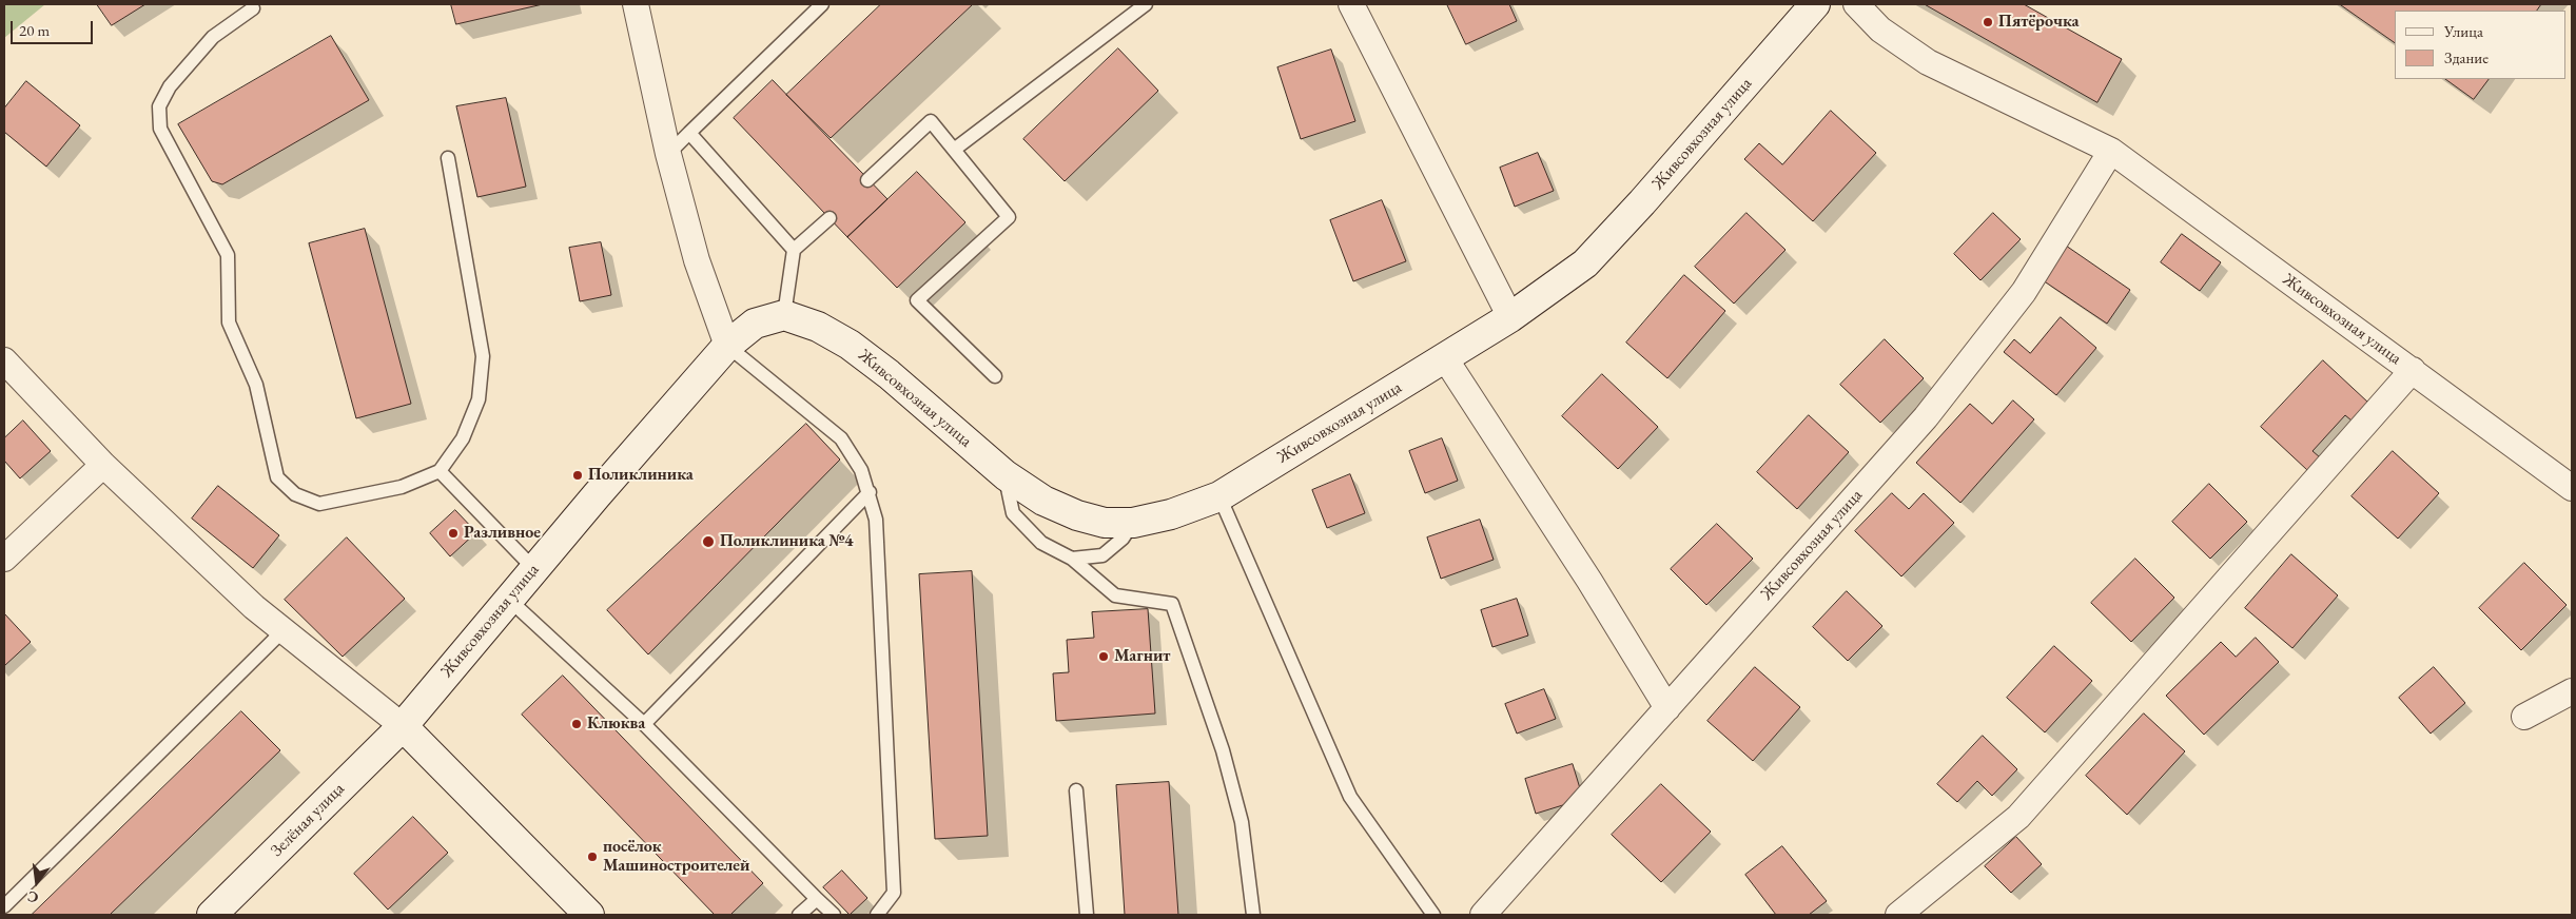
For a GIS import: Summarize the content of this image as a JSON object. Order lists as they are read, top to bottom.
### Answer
{
  "streets": {
    "street": ["Живсовхозная улица", "Зелёная улица"]
  },
  "crossings": [
    ["Живсовхозная улица", "Зелёная улица"]
  ],
  "places": [
    "Пятёрочка",
    "Поликлиника",
    "Разливное",
    "Поликлиника №4",
    "Магнит",
    "Клюква",
    "посёлок Машиностроителей"
  ],
  "legend": ["Улица", "Здание"],
  "scale_bar": "20 m",
  "north": "bottom"
}
